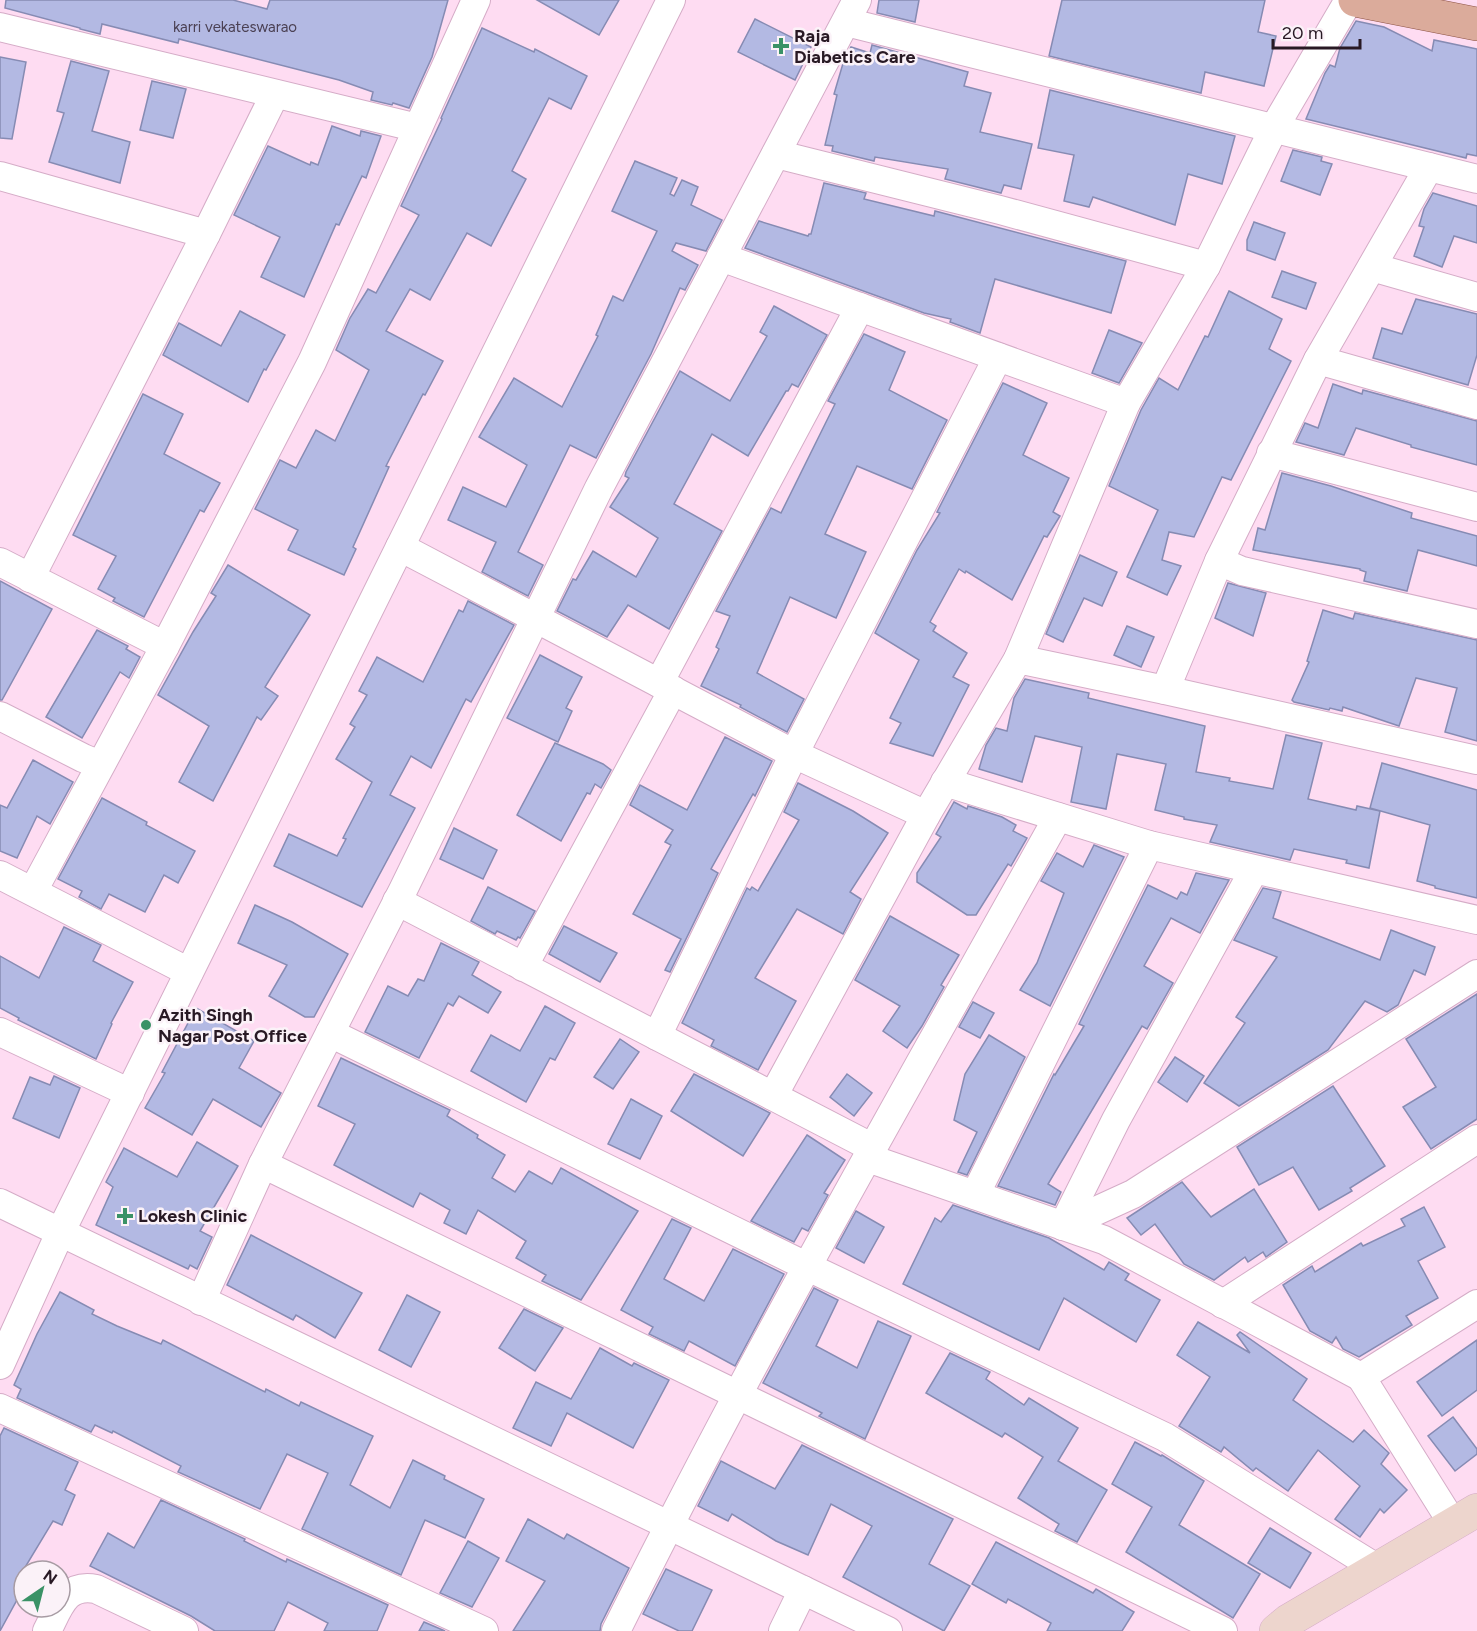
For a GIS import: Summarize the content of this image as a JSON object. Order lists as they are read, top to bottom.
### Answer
{
  "places": {
    "health": ["Raja Diabetics Care", "Lokesh Clinic"],
    "other": ["Azith Singh Nagar Post Office"]
  },
  "house_numbers": ["karri vekateswarao"],
  "scale_bar": "20 m",
  "north": "top right"
}
